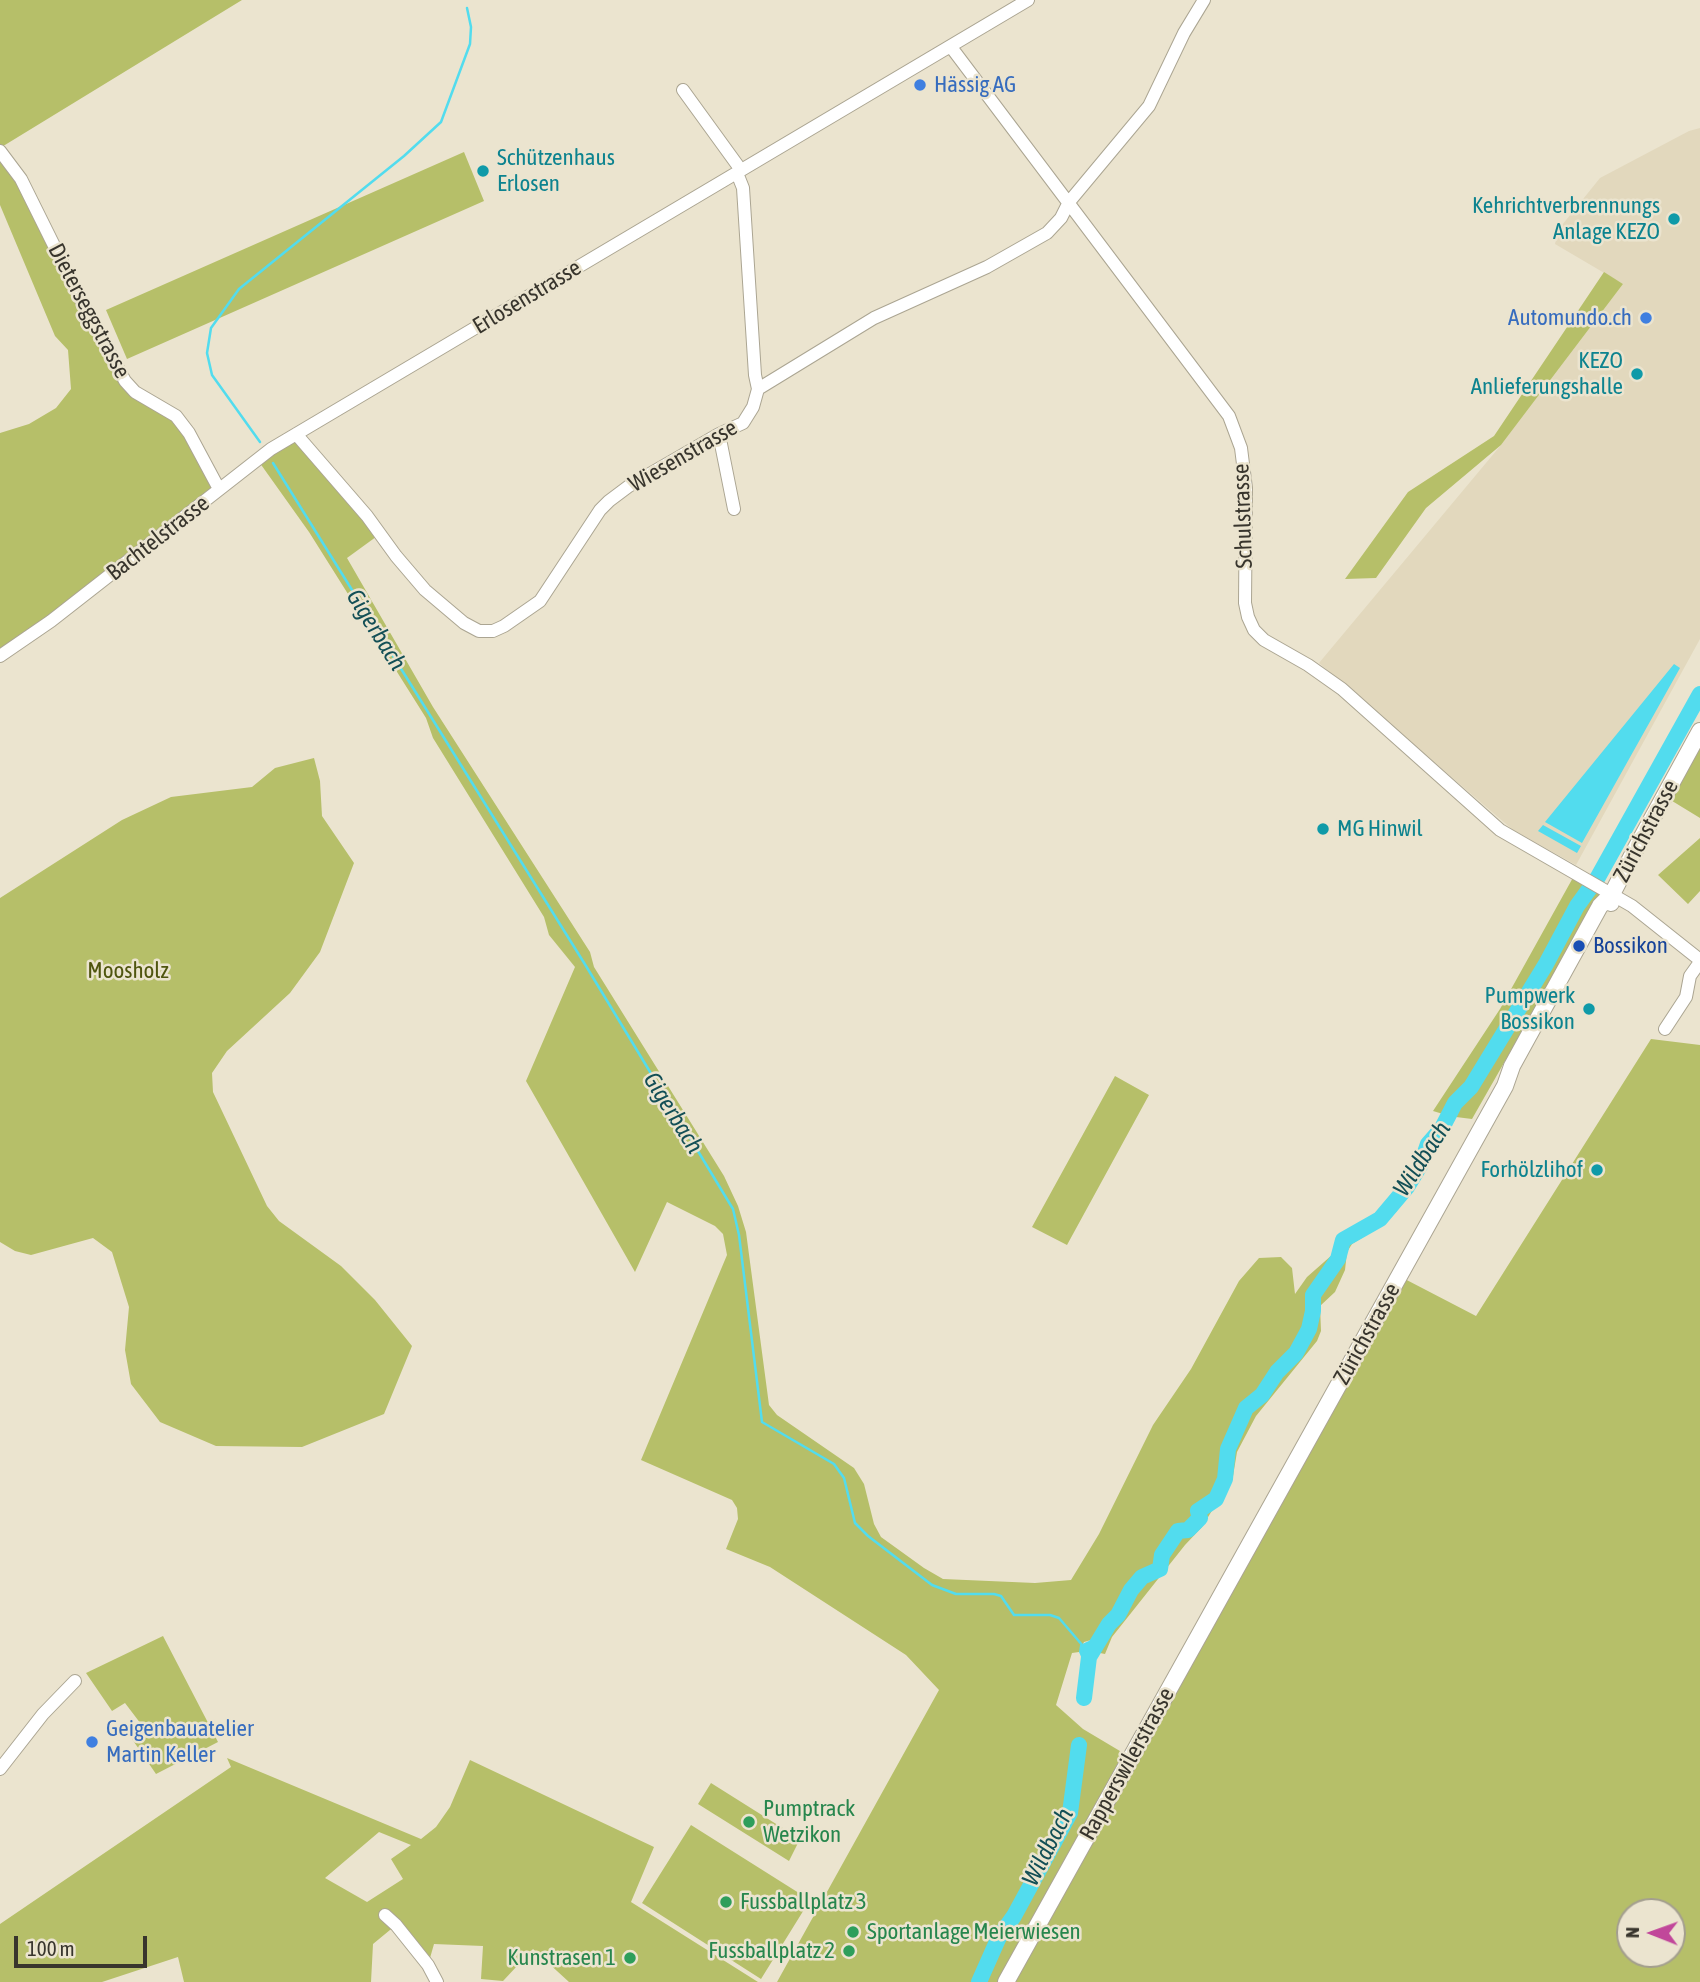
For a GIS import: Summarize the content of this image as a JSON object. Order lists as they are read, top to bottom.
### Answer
{
  "streets": {
    "main road": ["Zürichstrasse", "Rapperswilerstrasse"],
    "street": [
      "Erlosenstrasse",
      "Dieterseggstrasse",
      "Wiesenstrasse",
      "Schulstrasse",
      "Bachtelstrasse"
    ]
  },
  "crossings": [
    ["Erlosenstrasse", "Schulstrasse"],
    ["Erlosenstrasse", "Bachtelstrasse"],
    ["Dieterseggstrasse", "Bachtelstrasse"],
    ["Wiesenstrasse", "Bachtelstrasse"],
    ["Schulstrasse", "Zürichstrasse"],
    ["Zürichstrasse", "Rapperswilerstrasse"]
  ],
  "water": ["Gigerbach", "Wildbach"],
  "parks": ["Moosholz"],
  "places": [
    "Hässig AG",
    "Schützenhaus Erlosen",
    "Kehrichtverbrennungs Anlage KEZO",
    "Automundo.ch",
    "KEZO Anlieferungshalle",
    "MG Hinwil",
    "Bossikon",
    "Pumpwerk Bossikon",
    "Forhölzlihof",
    "Geigenbauatelier Martin Keller",
    "Pumptrack Wetzikon",
    "Fussballplatz 3",
    "Sportanlage Meierwiesen",
    "Fussballplatz 2",
    "Kunstrasen 1"
  ],
  "scale_bar": "100 m",
  "north": "left"
}
